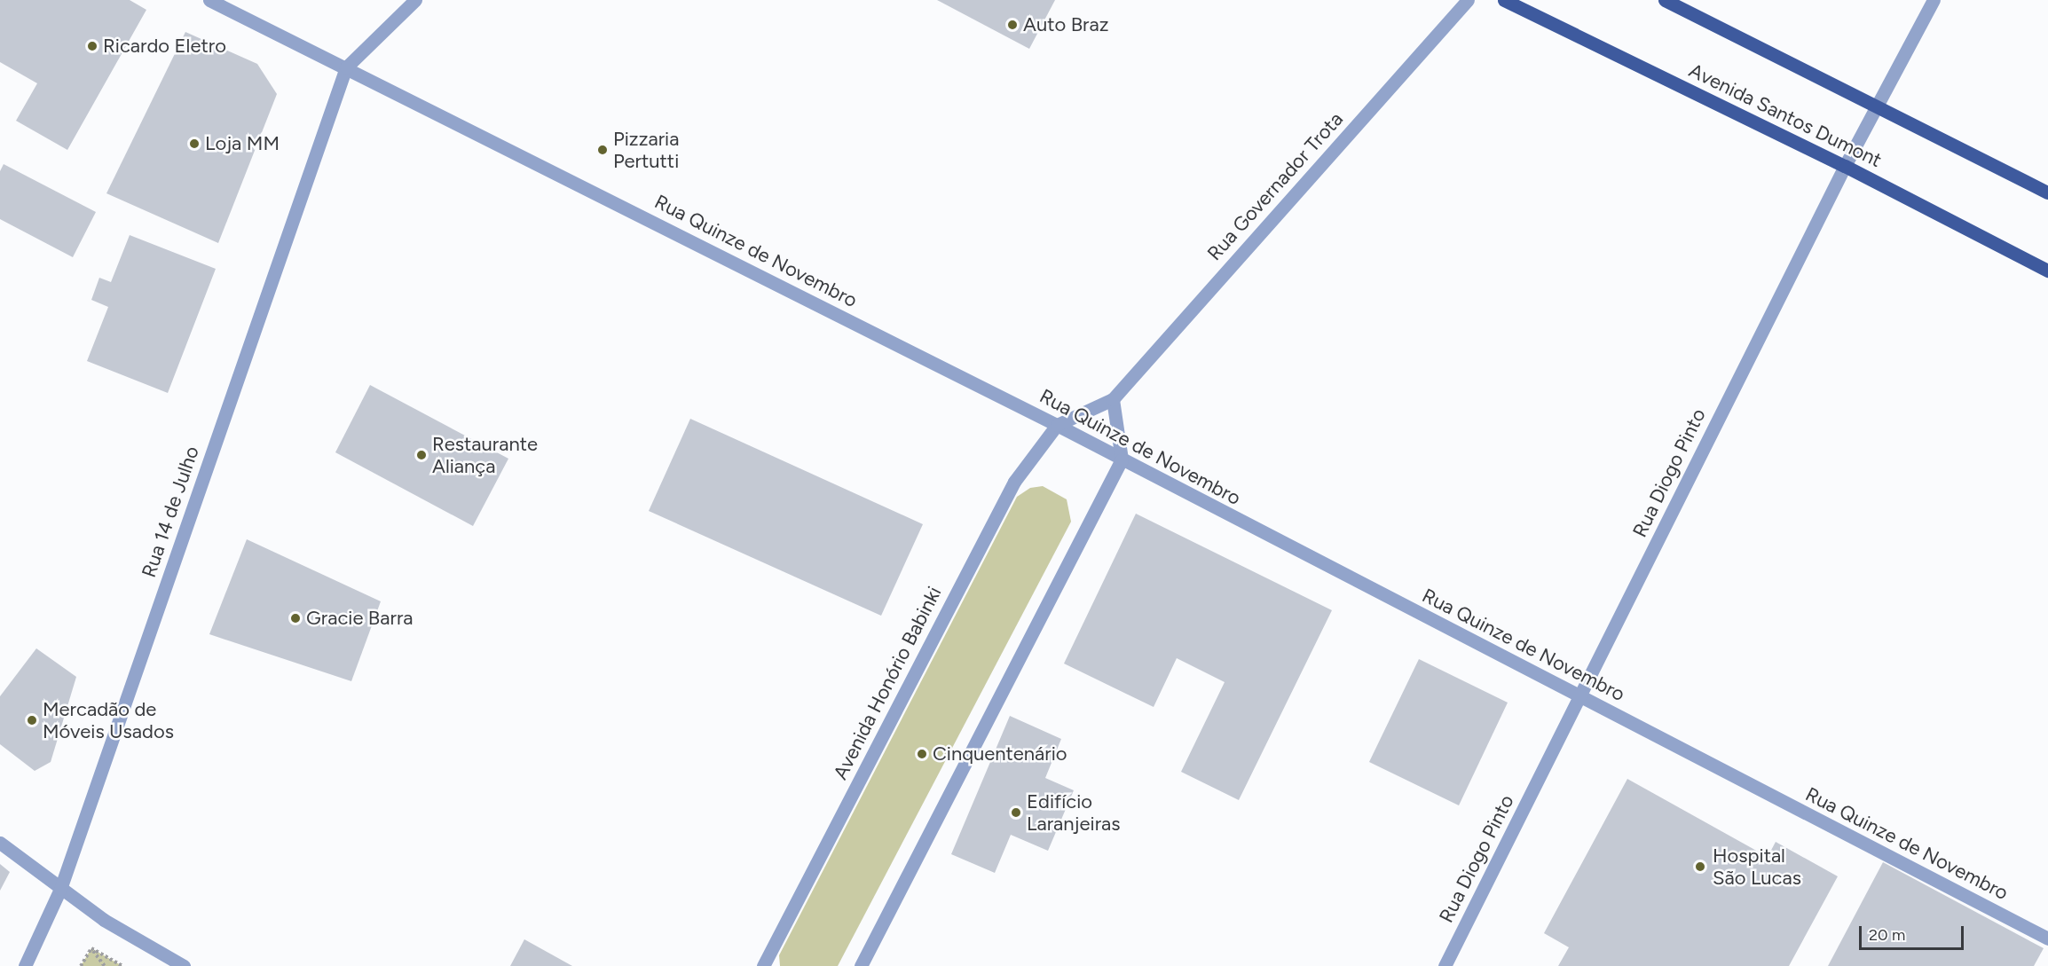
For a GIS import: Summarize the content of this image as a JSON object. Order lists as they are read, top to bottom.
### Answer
{
  "streets": {
    "main road": ["Avenida Santos Dumont"],
    "street": [
      "Rua Governador Trota",
      "Rua Quinze de Novembro",
      "Rua Diogo Pinto",
      "Rua 14 de Julho",
      "Avenida Honório Babinki"
    ]
  },
  "crossings": [
    ["Avenida Santos Dumont", "Rua Diogo Pinto"],
    ["Rua Governador Trota", "Rua Quinze de Novembro"],
    ["Rua Governador Trota", "Avenida Honório Babinki"],
    ["Rua Quinze de Novembro", "Rua Diogo Pinto"],
    ["Rua Quinze de Novembro", "Rua 14 de Julho"],
    ["Rua Quinze de Novembro", "Avenida Honório Babinki"]
  ],
  "places": [
    "Auto Braz",
    "Ricardo Eletro",
    "Loja MM",
    "Pizzaria Pertutti",
    "Restaurante Aliança",
    "Gracie Barra",
    "Mercadão de Móveis Usados",
    "Cinquentenário",
    "Edifício Laranjeiras",
    "Hospital São Lucas"
  ],
  "scale_bar": "20 m"
}
